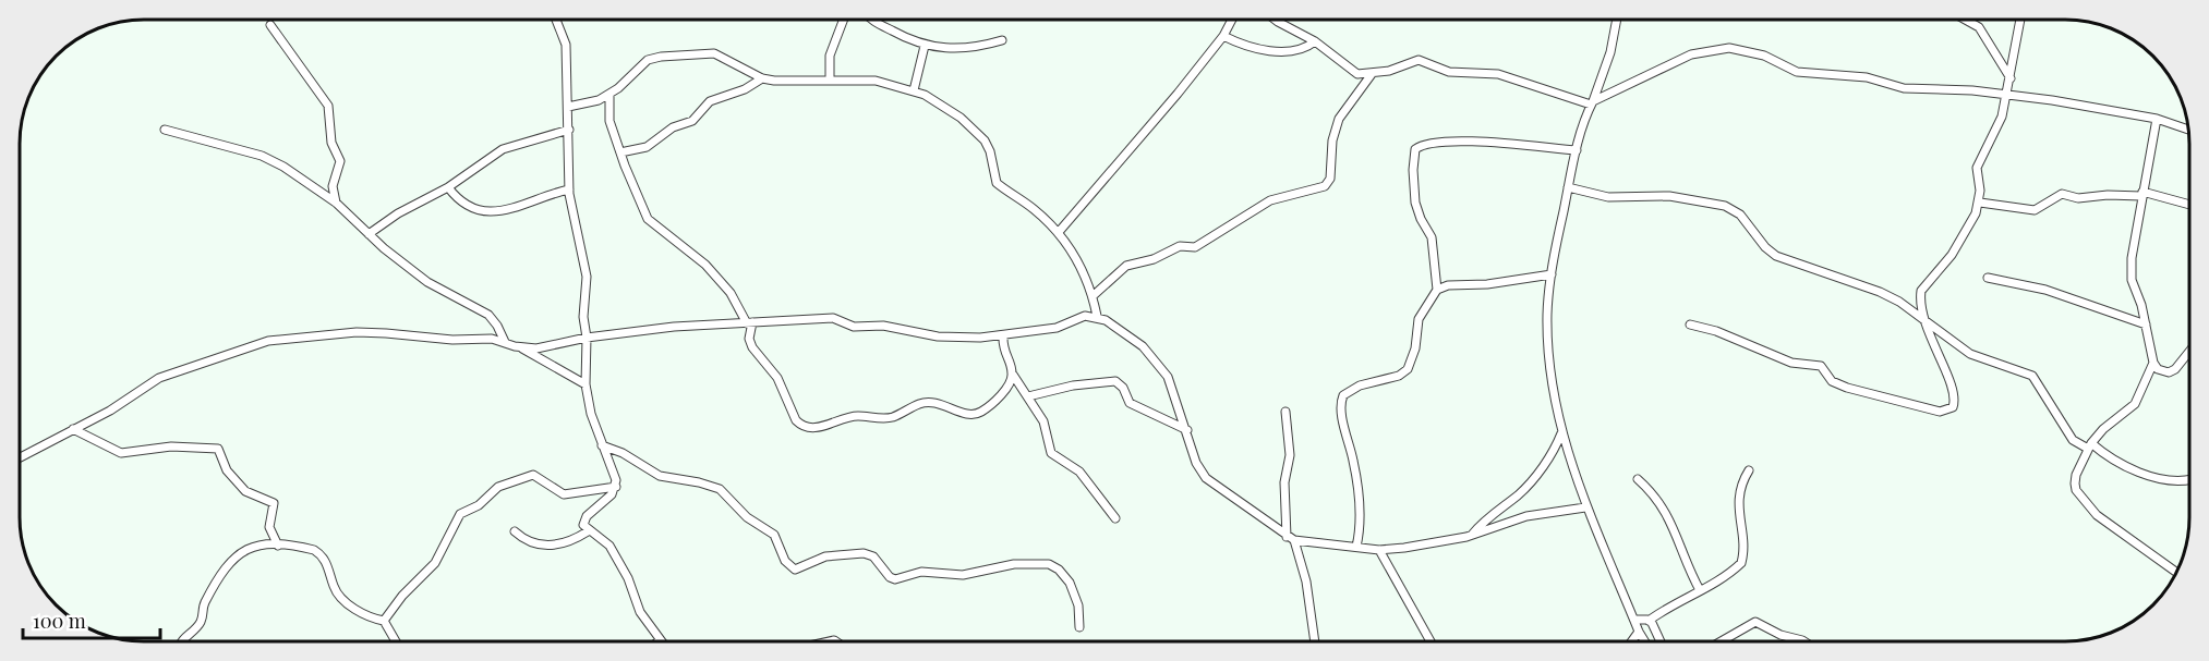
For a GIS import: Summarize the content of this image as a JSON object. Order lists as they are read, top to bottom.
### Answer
{
  "scale_bar": "100 m"
}
